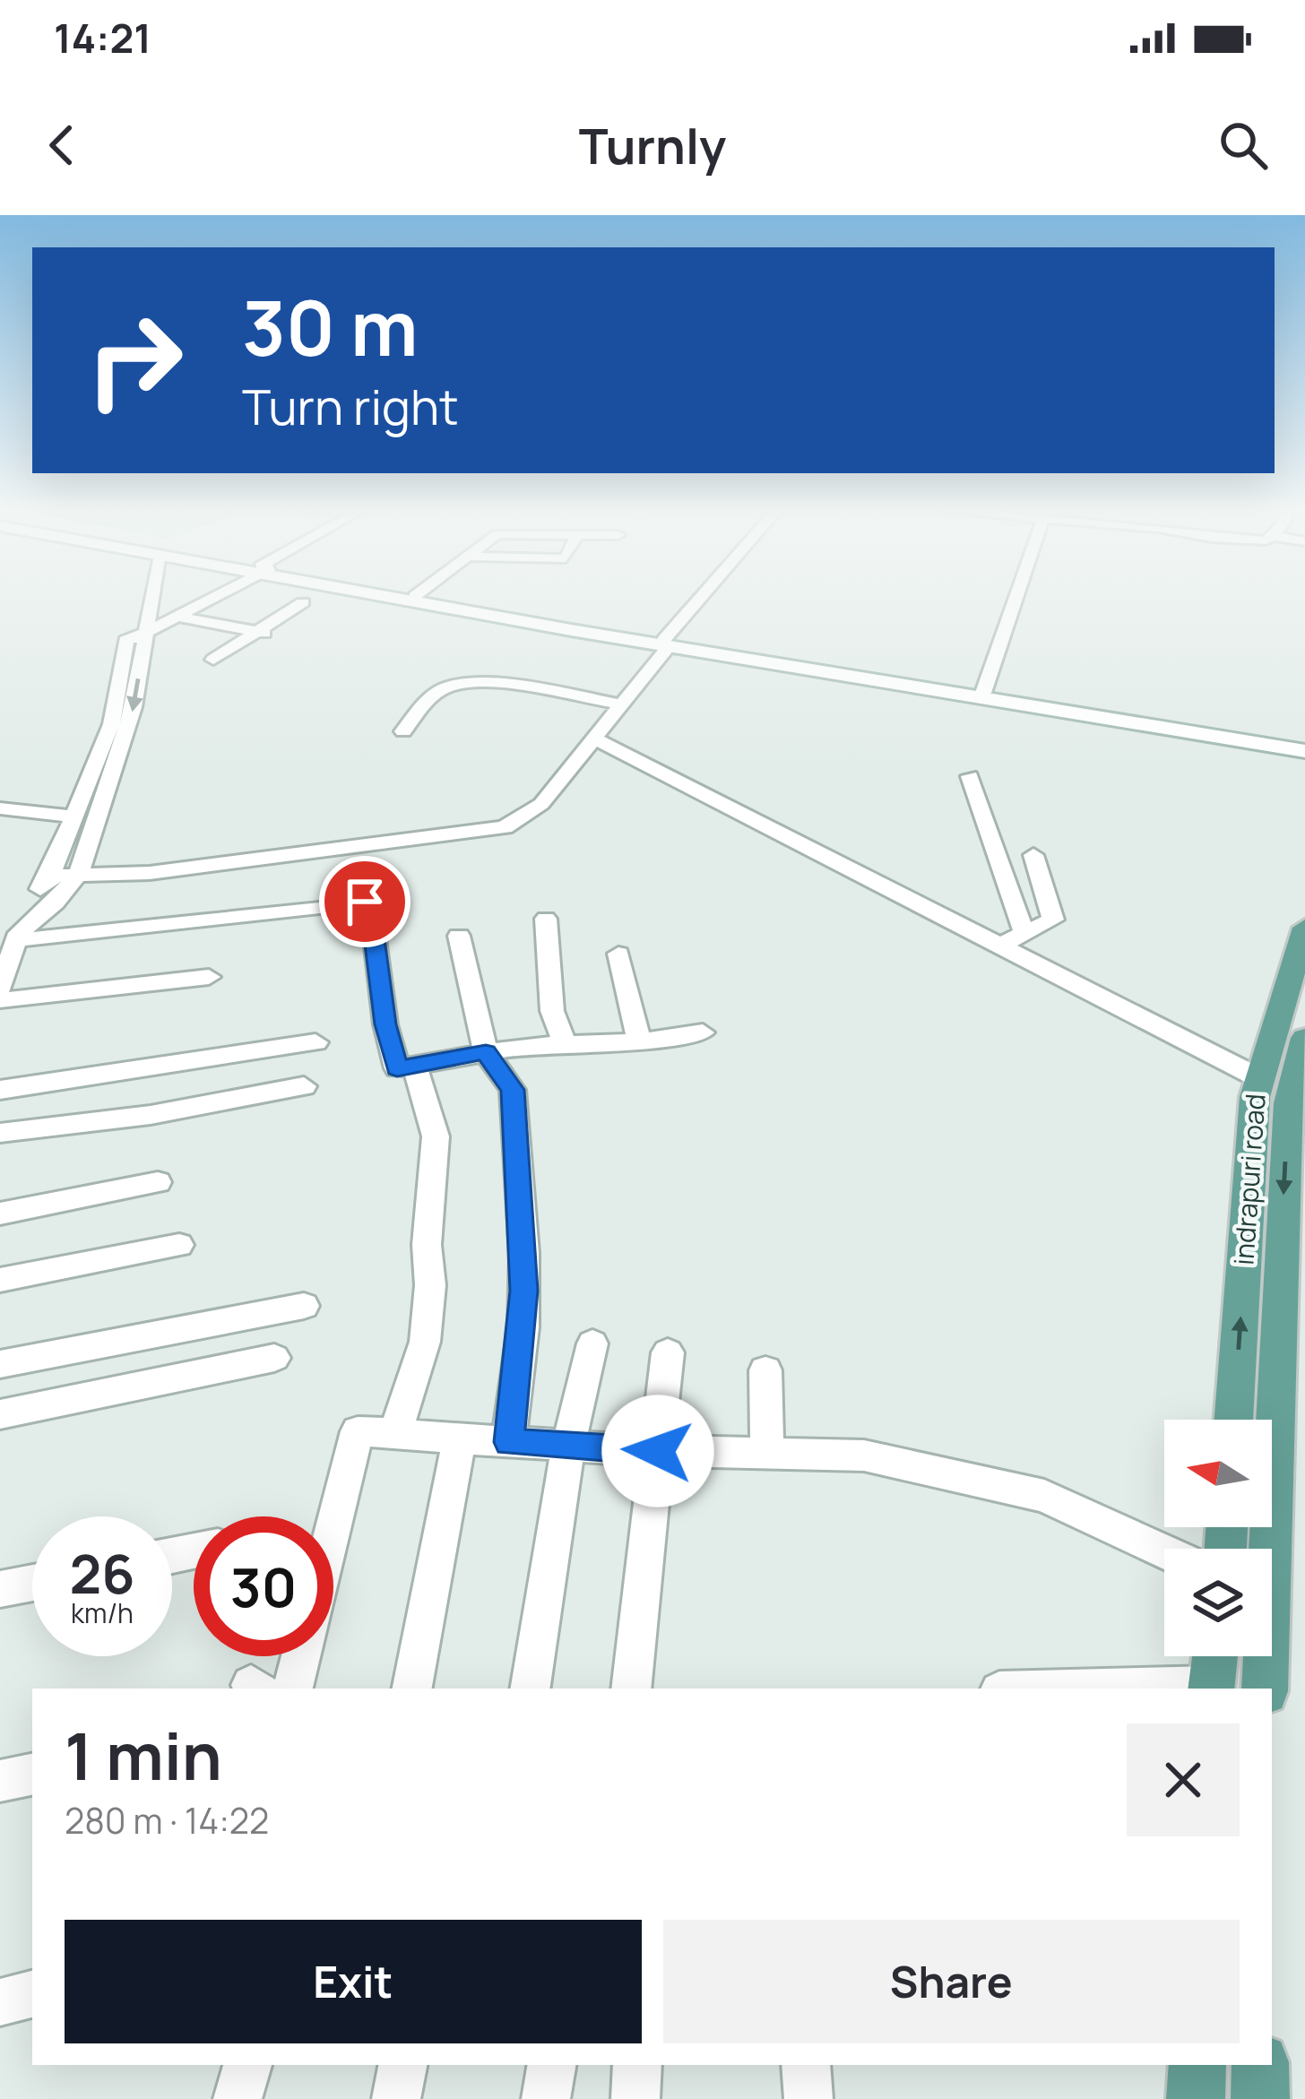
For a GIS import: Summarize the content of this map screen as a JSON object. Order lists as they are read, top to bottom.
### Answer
{
  "streets": {
    "main road": ["indrapuri road"]
  },
  "north": "left",
  "page": {
    "status": "14:21",
    "header": "Turnly",
    "turn": ["30 m", "Turn right"],
    "speed": "26 km/h",
    "limit": "30",
    "heading": ["1 min", "280 m · 14:22"],
    "buttons": ["Exit", "Share"]
  }
}
